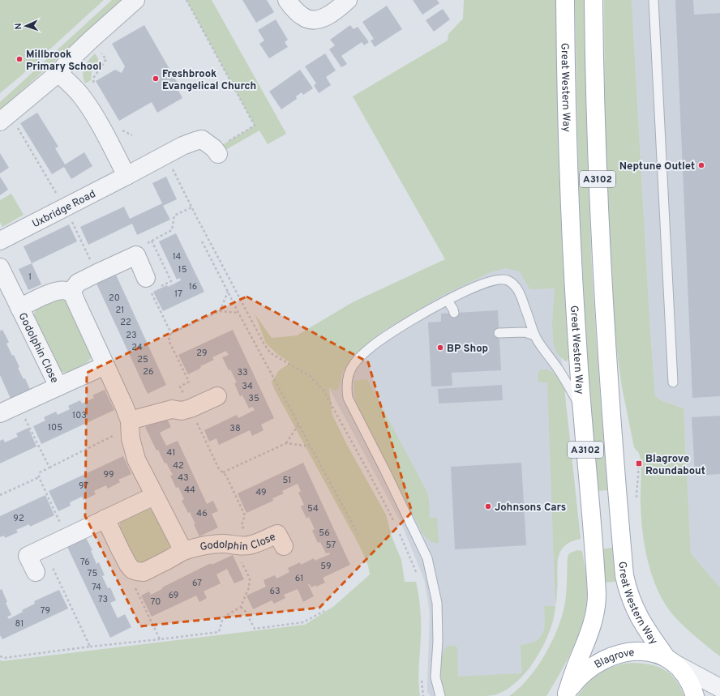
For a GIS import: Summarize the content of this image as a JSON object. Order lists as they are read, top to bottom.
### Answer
{
  "streets": {
    "main road": ["Great Western Way", "A3102", "Blagrove"],
    "street": ["Uxbridge Road", "Godolphin Close"]
  },
  "crossings": [
    ["Great Western Way", "Blagrove"]
  ],
  "places": {
    "other": [
      "Millbrook Primary School",
      "Freshbrook Evangelical Church",
      "Neptune Outlet",
      "BP Shop",
      "Johnsons Cars"
    ],
    "transit": ["Blagrove Roundabout"]
  },
  "house_numbers": [
    "14",
    "15",
    "1",
    "16",
    "17",
    "20",
    "21",
    "22",
    "23",
    "24",
    "29",
    "25",
    "26",
    "33",
    "34",
    "35",
    "103",
    "105",
    "38",
    "41",
    "42",
    "99",
    "43",
    "51",
    "97",
    "44",
    "49",
    "54",
    "46",
    "92",
    "56",
    "57",
    "76",
    "59",
    "75",
    "61",
    "67",
    "74",
    "63",
    "69",
    "73",
    "70",
    "79",
    "81"
  ],
  "north": "left"
}
